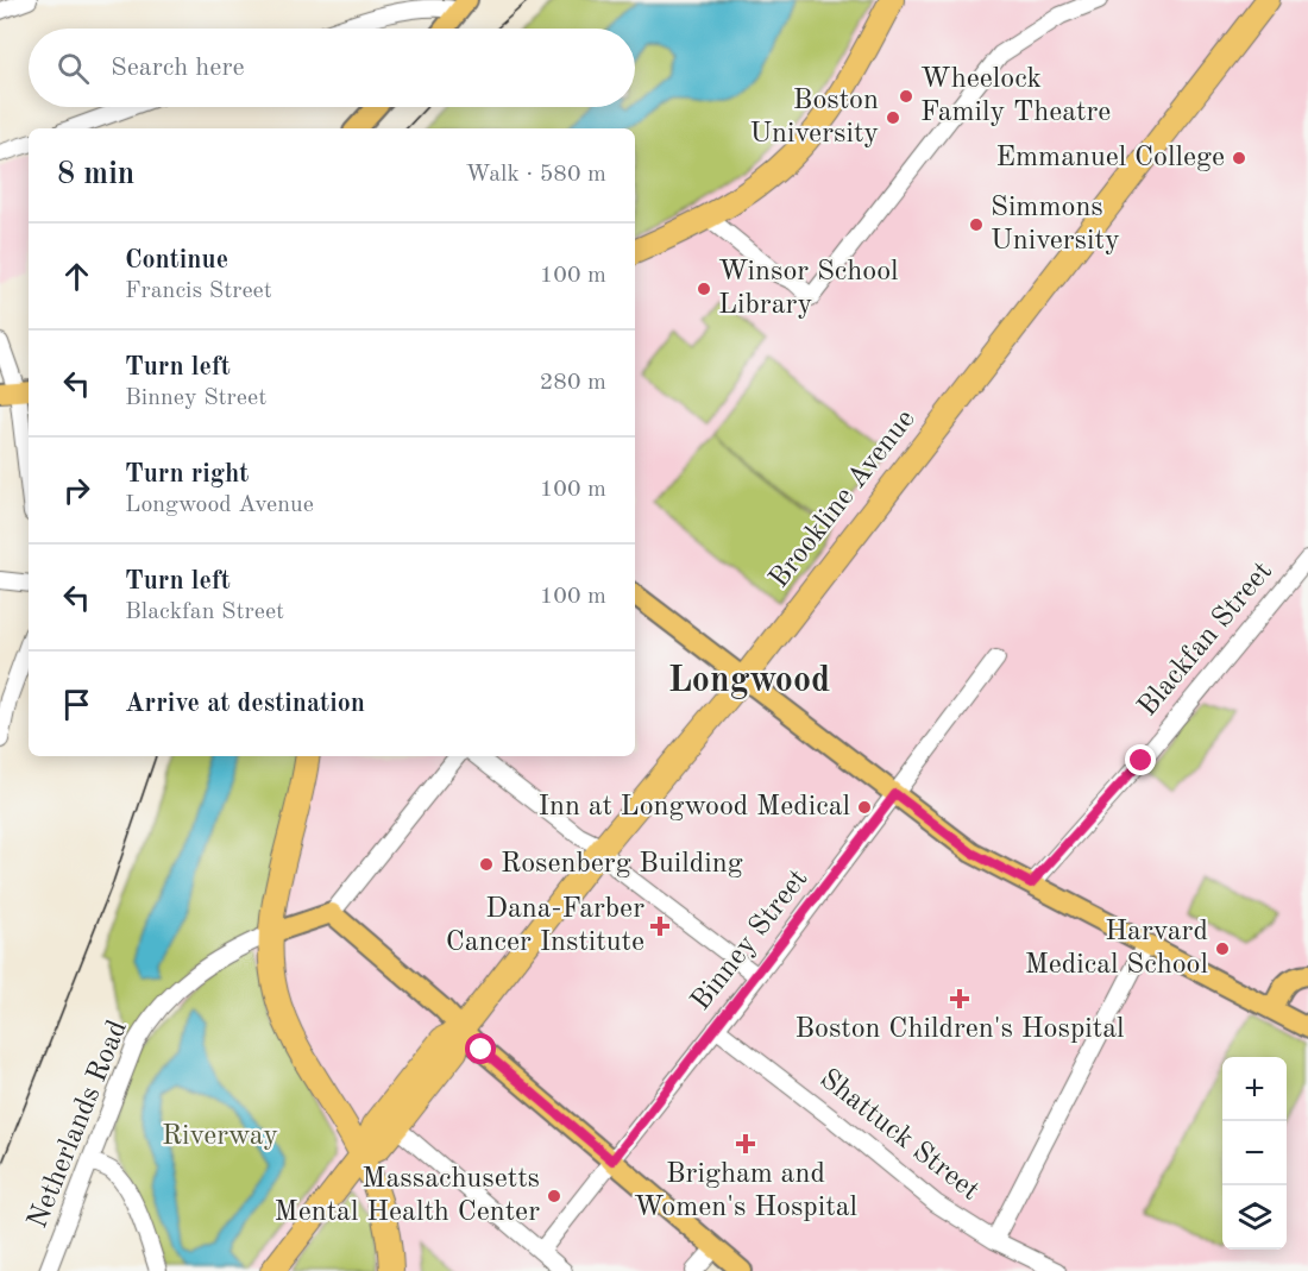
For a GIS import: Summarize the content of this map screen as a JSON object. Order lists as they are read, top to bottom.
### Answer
{
  "streets": {
    "highway": ["Brookline Avenue"],
    "street": [
      "Blackfan Street",
      "Binney Street",
      "Netherlands Road",
      "Shattuck Street"
    ]
  },
  "crossings": [
    ["Binney Street", "Shattuck Street"]
  ],
  "districts": ["Longwood"],
  "parks": ["Riverway"],
  "places": {
    "other": [
      "Wheelock Family Theatre",
      "Boston University",
      "Emmanuel College",
      "Simmons University",
      "Winsor School Library",
      "Inn at Longwood Medical",
      "Rosenberg Building",
      "Harvard Medical School",
      "Massachusetts Mental Health Center"
    ],
    "health": ["Dana-Farber Cancer Institute", "Boston Children's Hospital", "Brigham and Women's Hospital"]
  },
  "page": {
    "search": "Search here",
    "heading": ["8 min", "Walk · 580 m"],
    "list": [
      ["Continue", "Francis Street", "100 m"],
      ["Turn left", "Binney Street", "280 m"],
      ["Turn right", "Longwood Avenue", "100 m"],
      ["Turn left", "Blackfan Street", "100 m"],
      "Arrive at destination"
    ],
    "map_buttons": ["+", "−"]
  }
}
